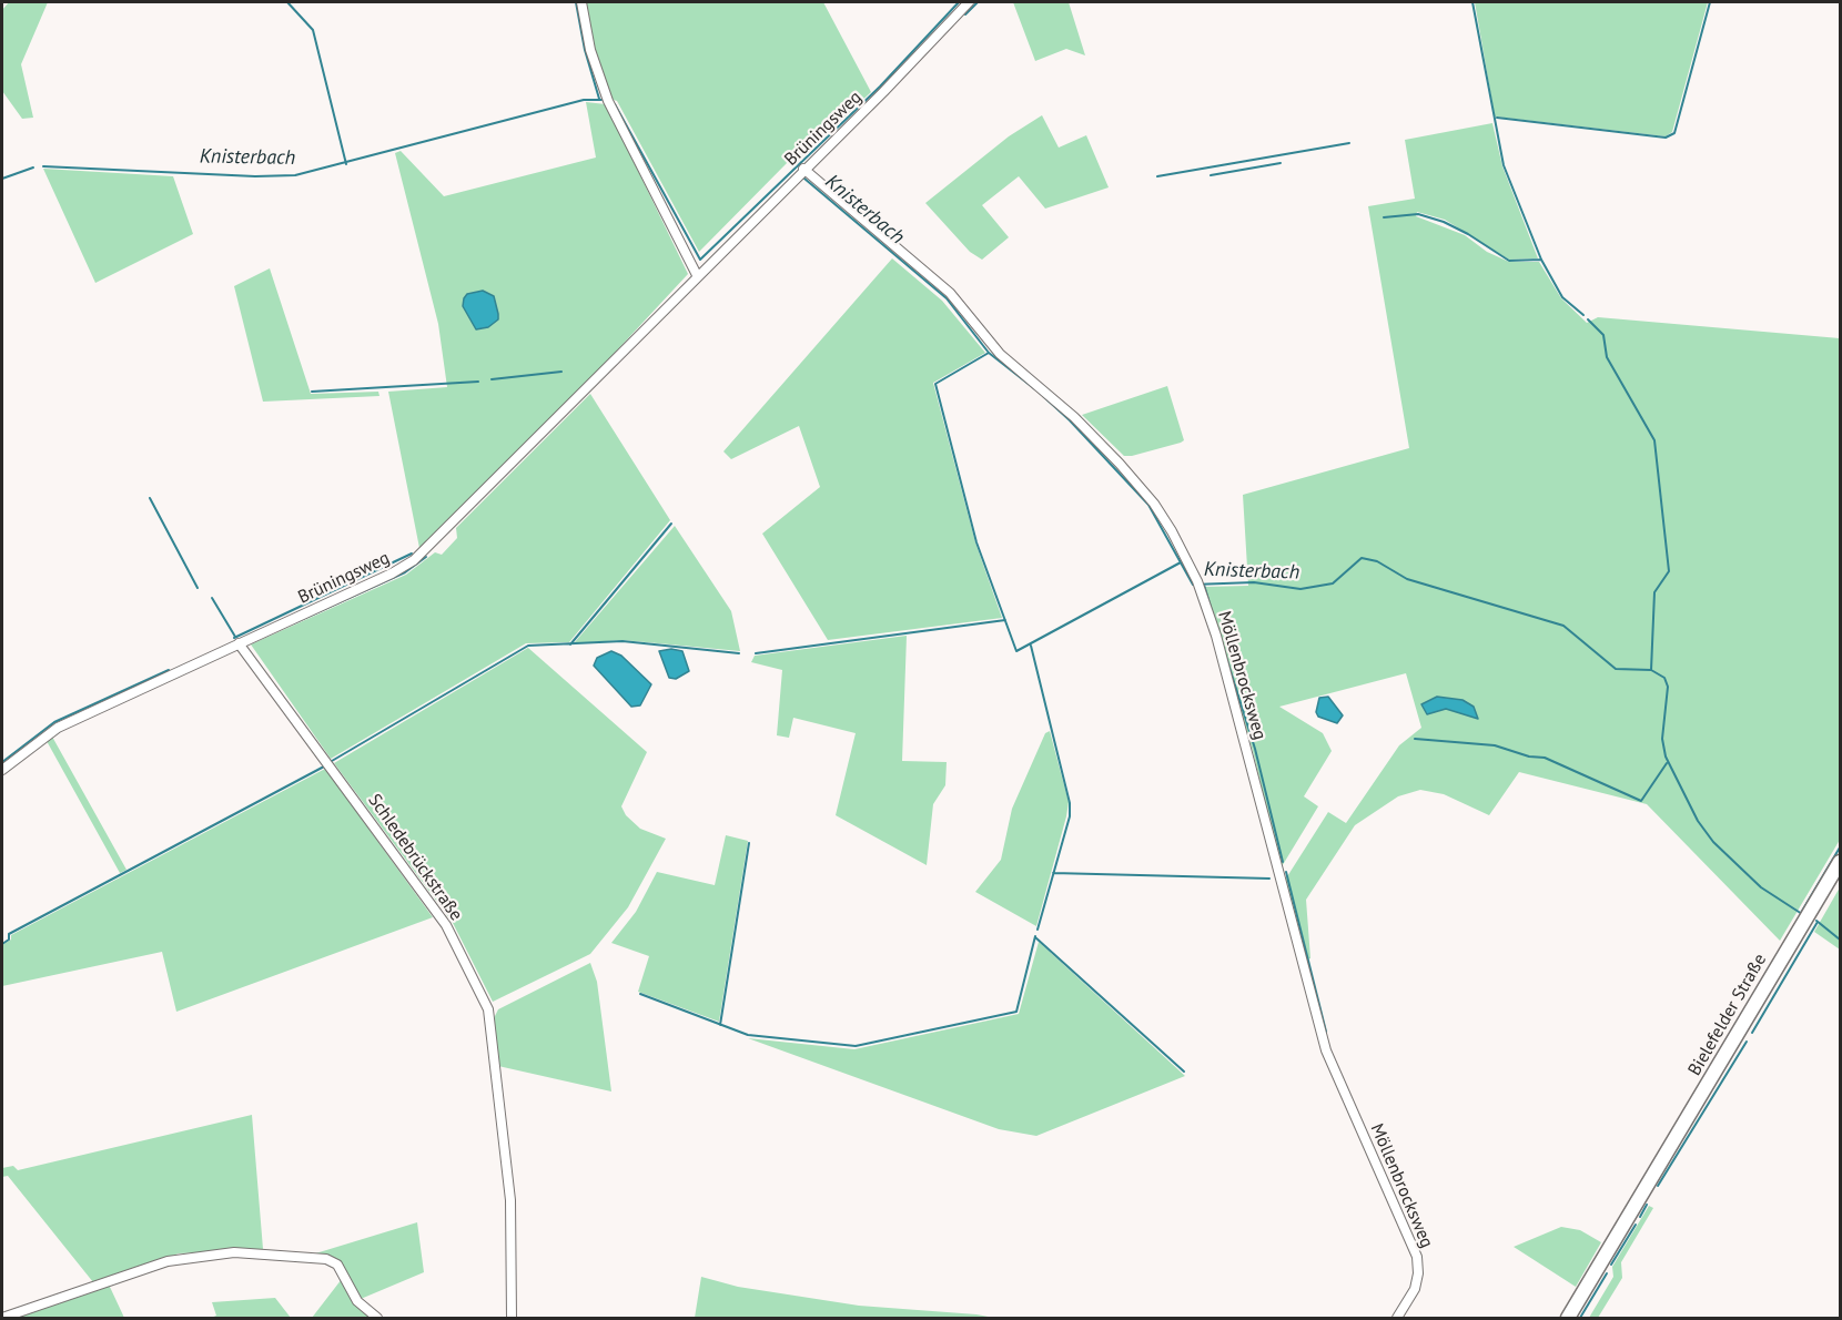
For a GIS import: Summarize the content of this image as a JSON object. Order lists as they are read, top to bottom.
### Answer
{
  "streets": {
    "main road": ["Bielefelder Straße"],
    "street": ["Brüningsweg", "Möllenbrocksweg", "Schledebrückstraße"]
  },
  "crossings": [
    ["Brüningsweg", "Möllenbrocksweg"],
    ["Brüningsweg", "Schledebrückstraße"]
  ],
  "water": ["Knisterbach"]
}
